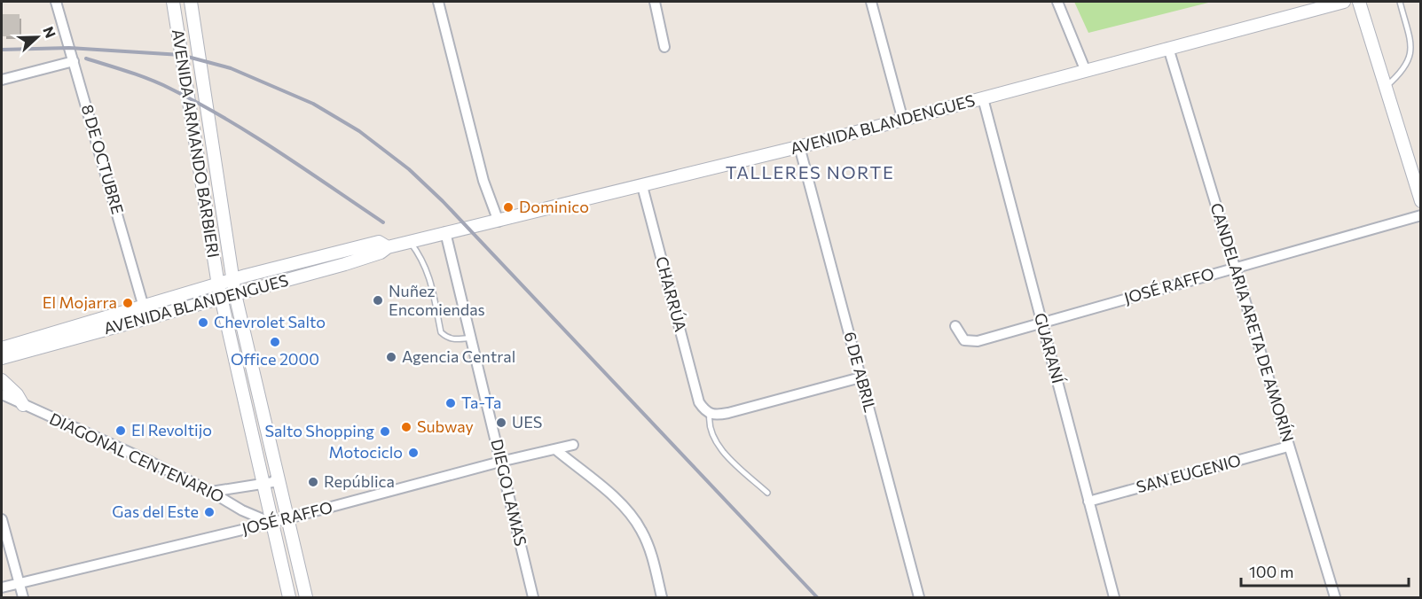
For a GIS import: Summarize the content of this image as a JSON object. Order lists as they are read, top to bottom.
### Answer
{
  "streets": {
    "street": [
      "AVENIDA BLANDENGUES",
      "AVENIDA ARMANDO BARBIERI",
      "8 DE OCTUBRE",
      "JOSÉ RAFFO",
      "CHARRÚA",
      "CANDELARIA ARETA DE AMORÍN",
      "GUARANÍ",
      "6 DE ABRIL",
      "DIAGONAL CENTENARIO",
      "SAN EUGENIO",
      "DIEGO LAMAS"
    ]
  },
  "crossings": [
    ["AVENIDA BLANDENGUES", "AVENIDA ARMANDO BARBIERI"],
    ["AVENIDA BLANDENGUES", "8 DE OCTUBRE"],
    ["AVENIDA BLANDENGUES", "CHARRÚA"],
    ["AVENIDA BLANDENGUES", "CANDELARIA ARETA DE AMORÍN"],
    ["AVENIDA BLANDENGUES", "GUARANÍ"],
    ["AVENIDA BLANDENGUES", "6 DE ABRIL"],
    ["AVENIDA BLANDENGUES", "DIEGO LAMAS"],
    ["AVENIDA ARMANDO BARBIERI", "JOSÉ RAFFO"],
    ["AVENIDA ARMANDO BARBIERI", "DIAGONAL CENTENARIO"],
    ["JOSÉ RAFFO", "CANDELARIA ARETA DE AMORÍN"],
    ["JOSÉ RAFFO", "GUARANÍ"],
    ["JOSÉ RAFFO", "DIAGONAL CENTENARIO"],
    ["JOSÉ RAFFO", "DIEGO LAMAS"],
    ["CANDELARIA ARETA DE AMORÍN", "SAN EUGENIO"],
    ["GUARANÍ", "SAN EUGENIO"]
  ],
  "districts": ["TALLERES NORTE"],
  "places": [
    "Dominico",
    "Nuñez Encomiendas",
    "El Mojarra",
    "Chevrolet Salto",
    "Office 2000",
    "Agencia Central",
    "Ta-Ta",
    "UES",
    "Subway",
    "El Revoltijo",
    "Salto Shopping",
    "Motociclo",
    "República",
    "Gas del Este"
  ],
  "scale_bar": "100 m",
  "north": "right"
}
